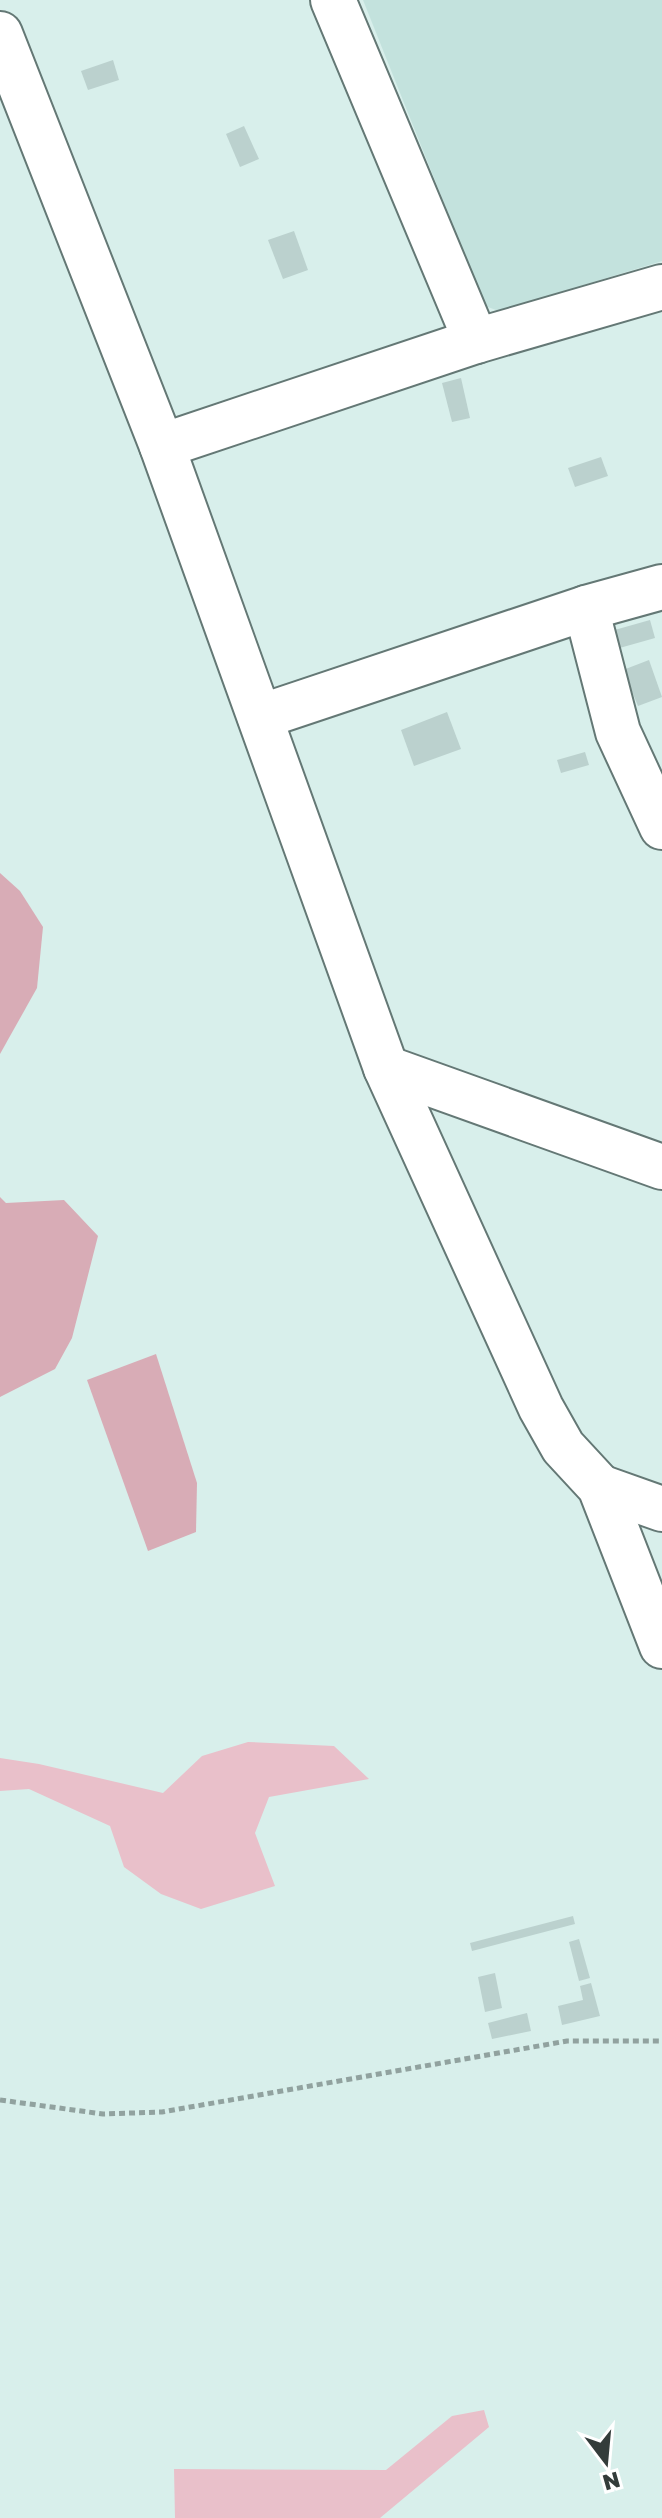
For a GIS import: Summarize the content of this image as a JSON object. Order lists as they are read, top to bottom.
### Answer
{
  "north": "bottom"
}
